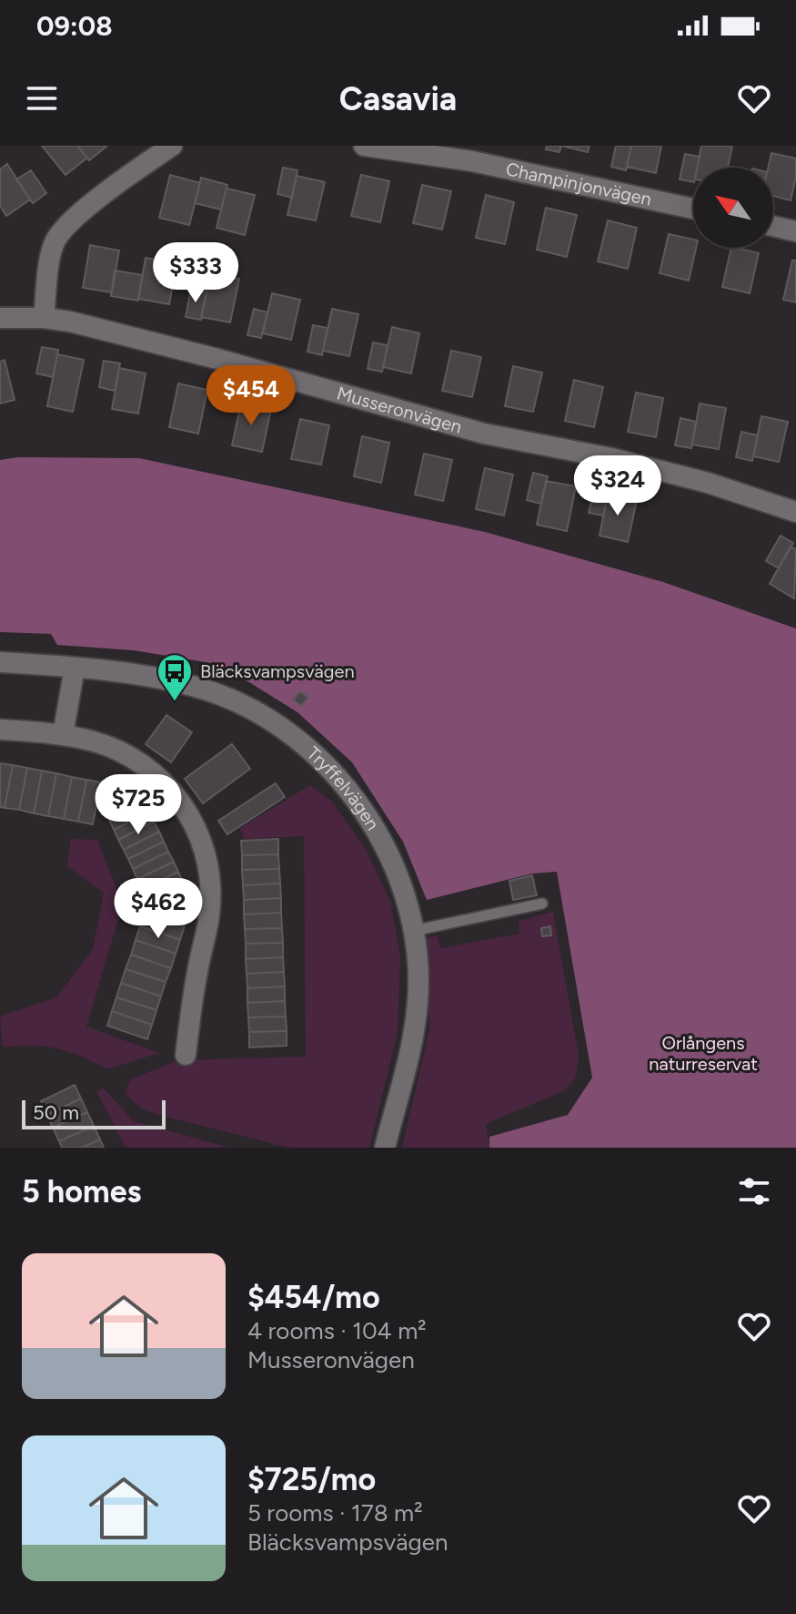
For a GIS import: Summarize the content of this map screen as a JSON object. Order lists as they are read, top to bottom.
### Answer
{
  "streets": {
    "street": ["Champinjonvägen", "Musseronvägen", "Tryffelvägen"]
  },
  "parks": ["Orlångens naturreservat"],
  "places": {
    "bus stop": ["Bläcksvampsvägen"]
  },
  "scale_bar": "50 m",
  "north": "top left",
  "page": {
    "status": "09:08",
    "header": "Casavia",
    "price": [
      "$333",
      "$454",
      "$324",
      "$725",
      "$462"
    ],
    "scale": "50 m",
    "heading": "5 homes",
    "list": [
      {
        "name": "$454/mo",
        "note": "4 rooms · 104 m² · Musseronvägen"
      },
      {
        "name": "$725/mo",
        "note": "5 rooms · 178 m² · Bläcksvampsvägen"
      }
    ]
  }
}
